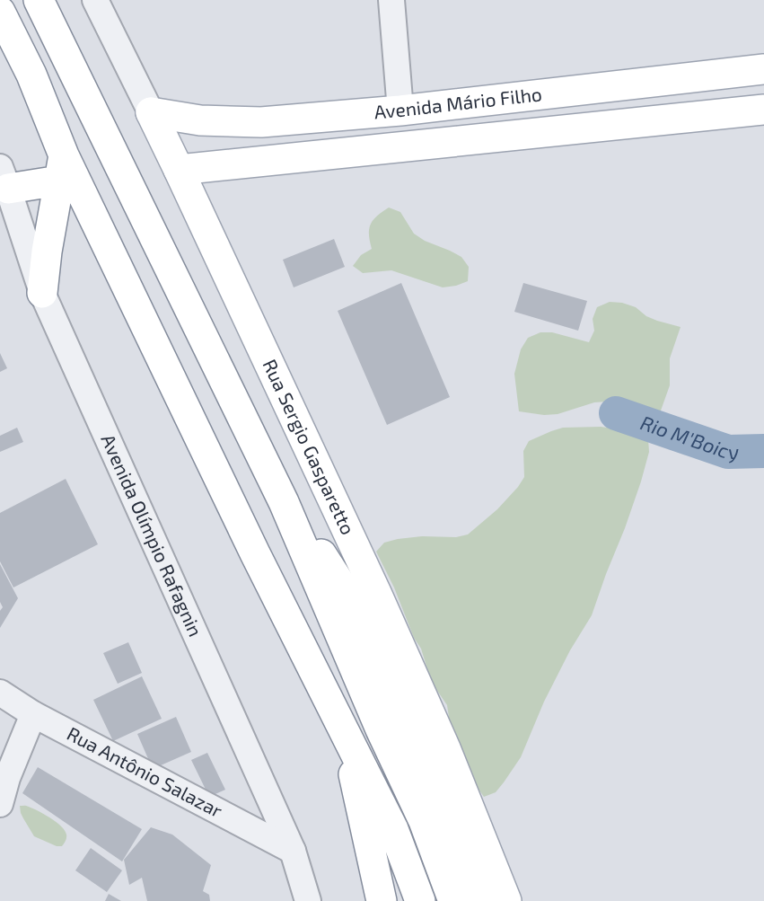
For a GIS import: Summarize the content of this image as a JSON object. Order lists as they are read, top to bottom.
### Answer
{
  "streets": {
    "main road": ["Avenida Mário Filho", "Rua Sergio Gasparetto"],
    "street": ["Avenida Olímpio Rafagnin", "Rua Antônio Salazar"]
  },
  "crossings": [
    ["Avenida Mário Filho", "Rua Sergio Gasparetto"],
    ["Avenida Olímpio Rafagnin", "Rua Antônio Salazar"]
  ],
  "water": ["Rio M'Boicy"]
}
